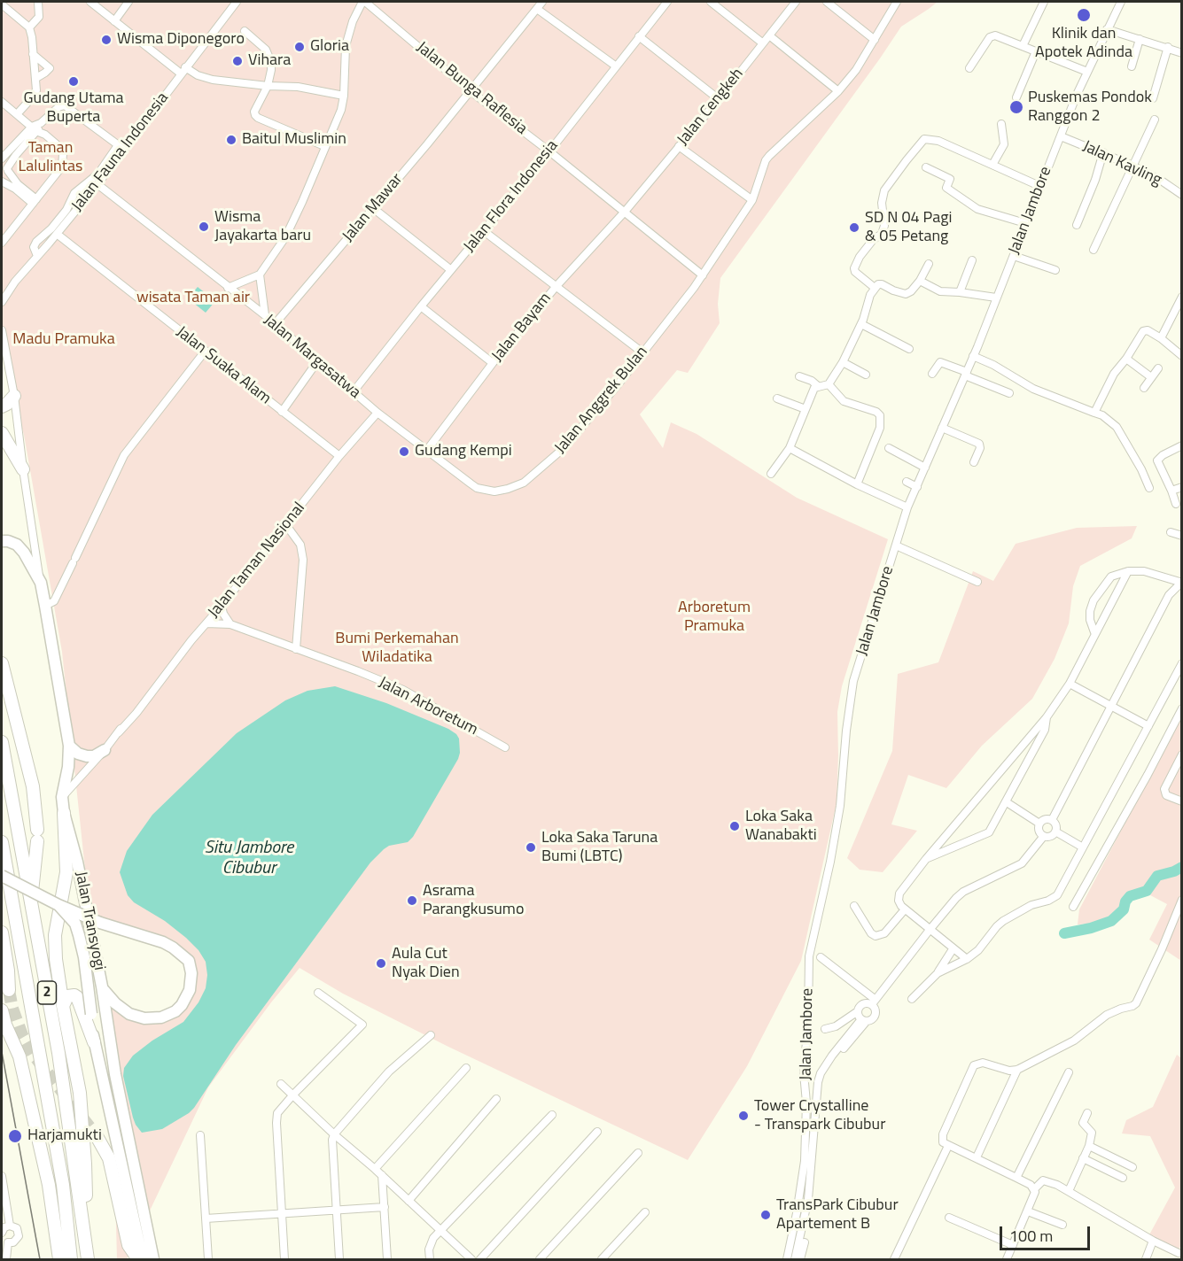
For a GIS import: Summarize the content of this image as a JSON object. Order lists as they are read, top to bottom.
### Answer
{
  "streets": {
    "highway": ["Jalan Transyogi", "2"],
    "street": [
      "Jalan Bunga Raflesia",
      "Jalan Cengkeh",
      "Jalan Fauna Indonesia",
      "Jalan Kavling",
      "Jalan Flora Indonesia",
      "Jalan Mawar",
      "Jalan Jambore",
      "Jalan Bayam",
      "Jalan Margasatwa",
      "Jalan Suaka Alam",
      "Jalan Anggrek Bulan",
      "Jalan Taman Nasional",
      "Jalan Arboretum"
    ]
  },
  "crossings": [
    ["Jalan Bunga Raflesia", "Jalan Cengkeh"],
    ["Jalan Bunga Raflesia", "Jalan Flora Indonesia"],
    ["Jalan Bunga Raflesia", "Jalan Mawar"],
    ["Jalan Bunga Raflesia", "Jalan Bayam"],
    ["Jalan Bunga Raflesia", "Jalan Anggrek Bulan"],
    ["Jalan Cengkeh", "Jalan Bayam"],
    ["Jalan Fauna Indonesia", "Jalan Margasatwa"],
    ["Jalan Fauna Indonesia", "Jalan Suaka Alam"],
    ["Jalan Kavling", "Jalan Jambore"],
    ["Jalan Flora Indonesia", "Jalan Margasatwa"],
    ["Jalan Mawar", "Jalan Margasatwa"],
    ["Jalan Bayam", "Jalan Margasatwa"],
    ["Jalan Bayam", "Jalan Anggrek Bulan"],
    ["Jalan Margasatwa", "Jalan Anggrek Bulan"],
    ["Jalan Margasatwa", "Jalan Taman Nasional"],
    ["Jalan Suaka Alam", "Jalan Taman Nasional"],
    ["Jalan Taman Nasional", "Jalan Arboretum"],
    ["Jalan Taman Nasional", "Jalan Transyogi"]
  ],
  "water": ["Situ Jambore Cibubur"],
  "parks": [
    "Taman Lalulintas",
    "wisata Taman air",
    "Madu Pramuka",
    "Arboretum Pramuka",
    "Bumi Perkemahan Wiladatika"
  ],
  "places": [
    "Klinik dan Apotek Adinda",
    "Wisma Diponegoro",
    "Gloria",
    "Vihara",
    "Gudang Utama Buperta",
    "Puskemas Pondok Ranggon 2",
    "Baitul Muslimin",
    "Wisma Jayakarta baru",
    "SD N 04 Pagi & 05 Petang",
    "Gudang Kempi",
    "Loka Saka Wanabakti",
    "Loka Saka Taruna Bumi (LBTC)",
    "Asrama Parangkusumo",
    "Aula Cut Nyak Dien",
    "Tower Crystalline - Transpark Cibubur",
    "Harjamukti",
    "TransPark Cibubur Apartement B"
  ],
  "scale_bar": "100 m"
}
